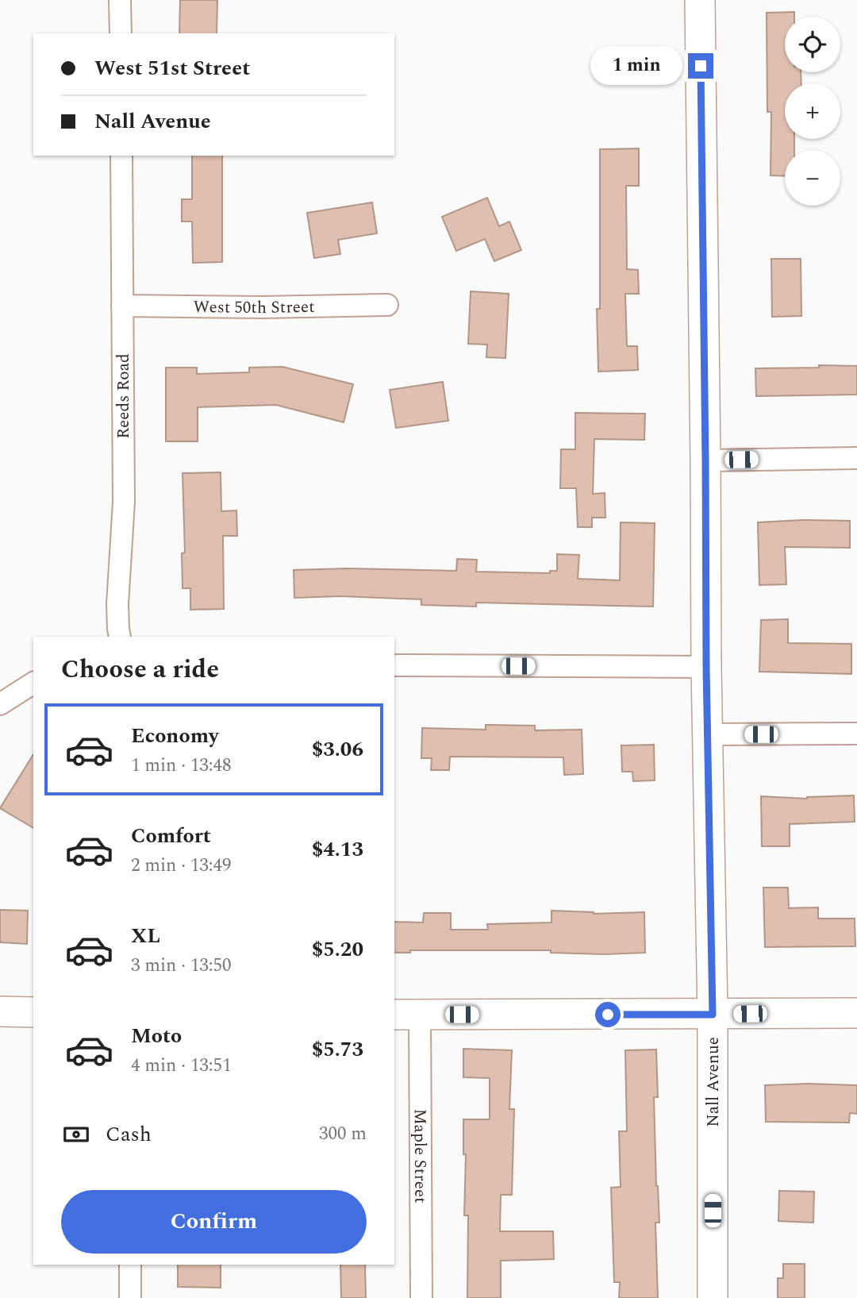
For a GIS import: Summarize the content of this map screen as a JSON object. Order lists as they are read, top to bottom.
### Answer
{
  "streets": {
    "street": [
      "West 50th Street",
      "Reeds Road",
      "Nall Avenue",
      "Maple Street"
    ]
  },
  "crossings": [
    ["West 50th Street", "Reeds Road"]
  ],
  "page": {
    "map_buttons": ["+", "−"],
    "banner": ["West 51st Street", "Nall Avenue"],
    "bubble": "1 min",
    "heading": "Choose a ride",
    "list": [
      {
        "name": "Economy",
        "note": "1 min · 13:48",
        "value": "$3.06"
      },
      {
        "name": "Comfort",
        "note": "2 min · 13:49",
        "value": "$4.13"
      },
      {
        "name": "XL",
        "note": "3 min · 13:50",
        "value": "$5.20"
      },
      {
        "name": "Moto",
        "note": "4 min · 13:51",
        "value": "$5.73"
      }
    ],
    "pay": ["Cash", "300 m"],
    "buttons": "Confirm"
  }
}
